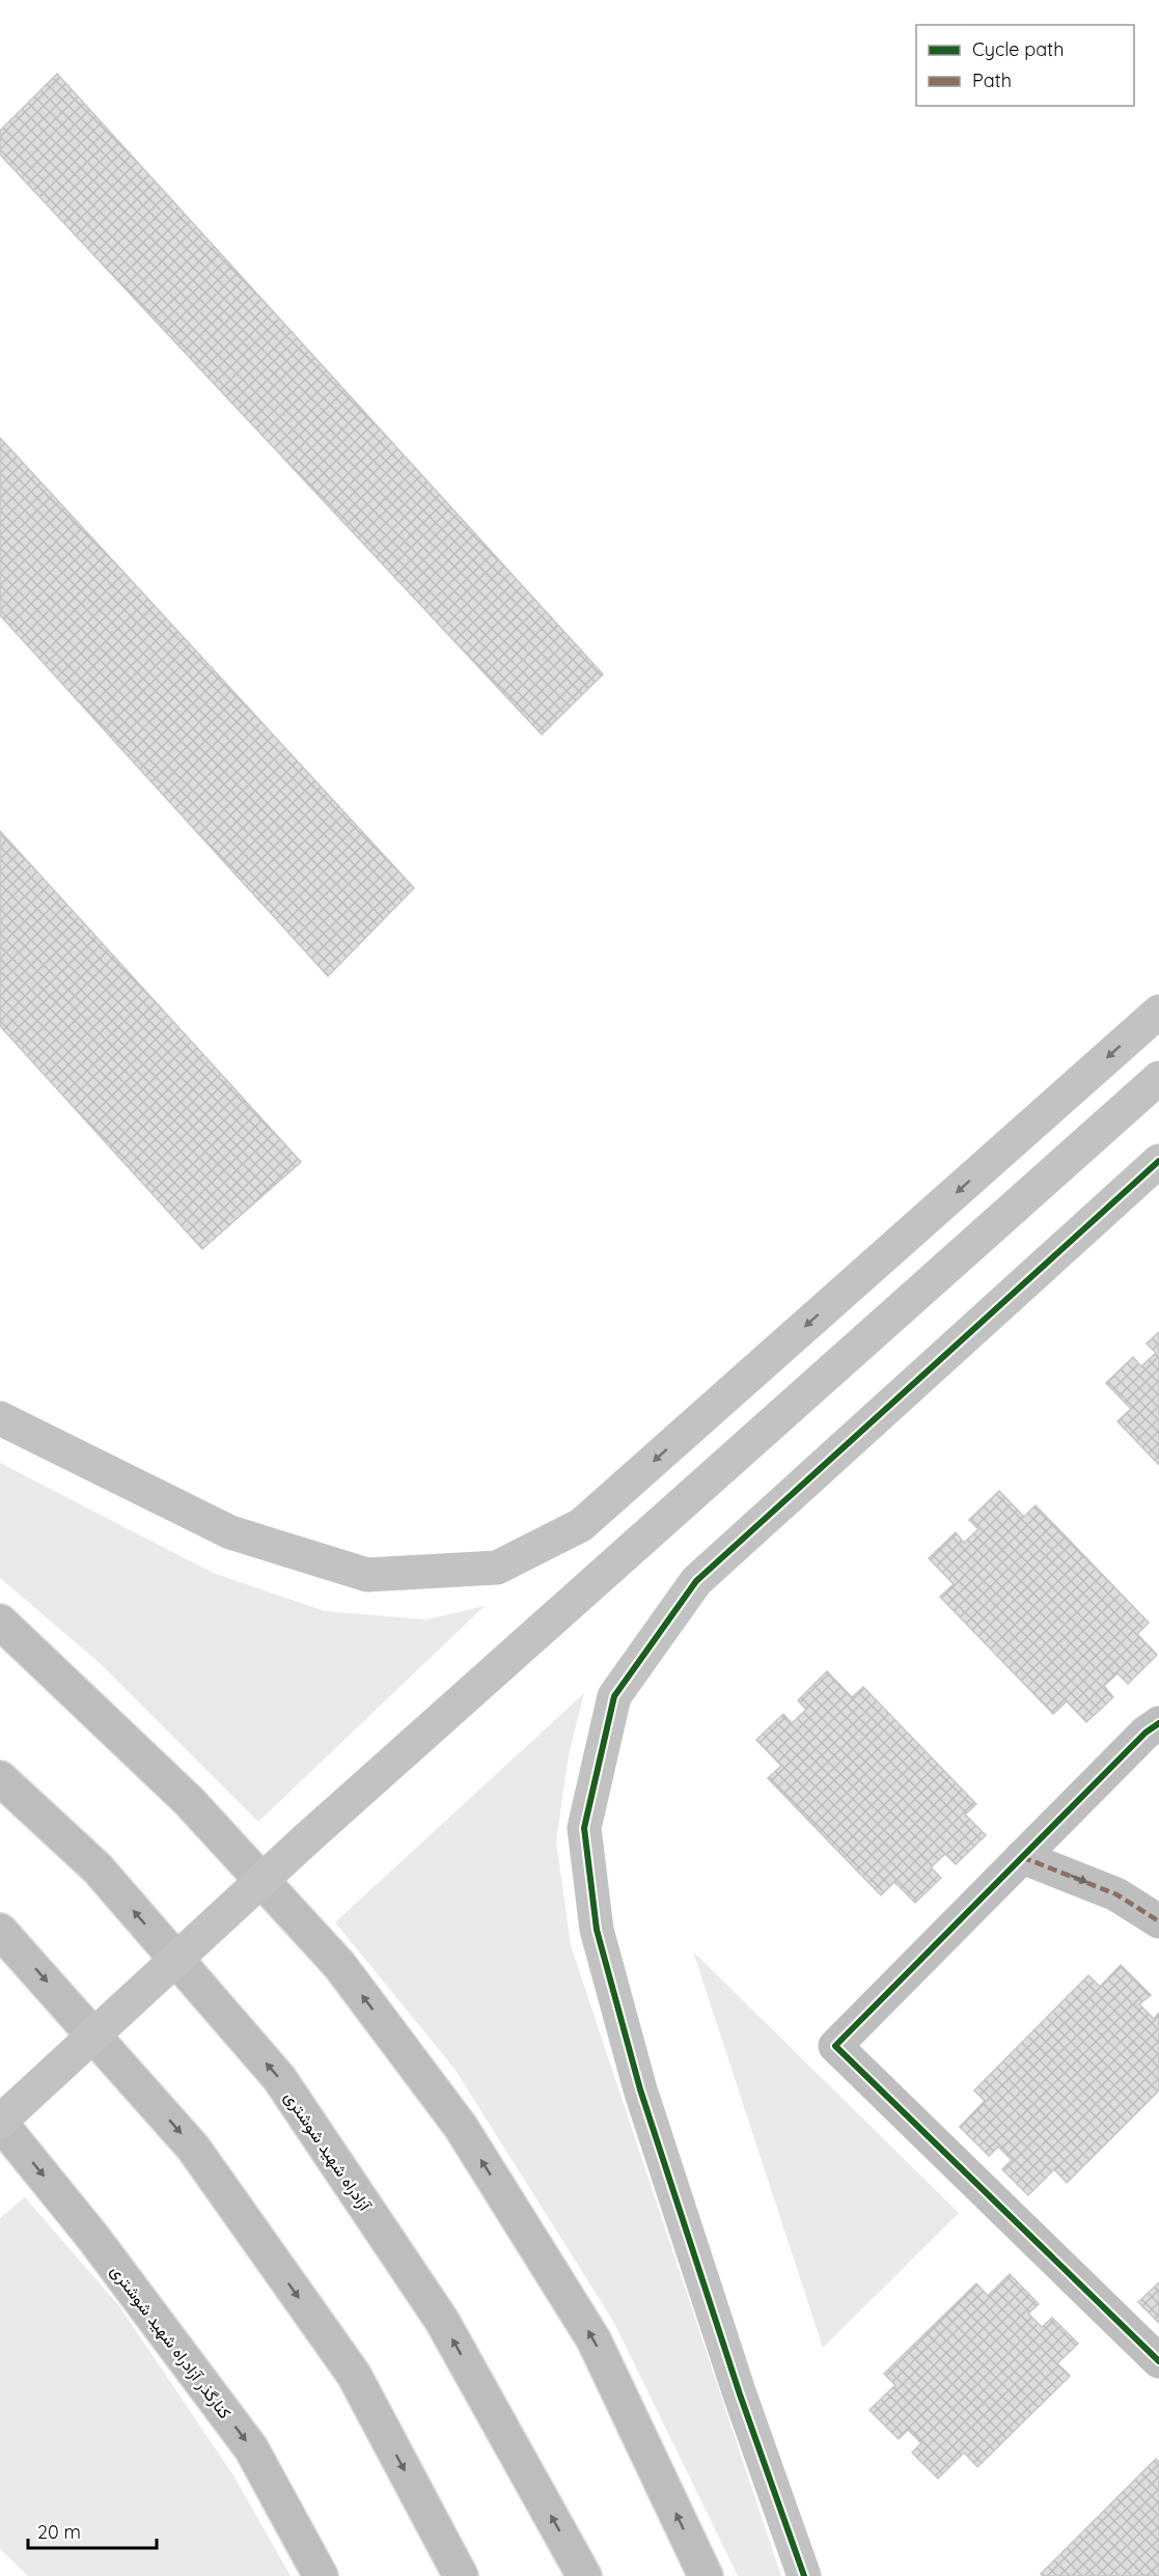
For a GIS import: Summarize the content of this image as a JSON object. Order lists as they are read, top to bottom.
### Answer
{
  "streets": {
    "highway": ["آزادراه شهید شوشتری", "کنارگذر آزادراه شهید شوشتری"]
  },
  "legend": ["Cycle path", "Path"],
  "scale_bar": "20 m"
}
